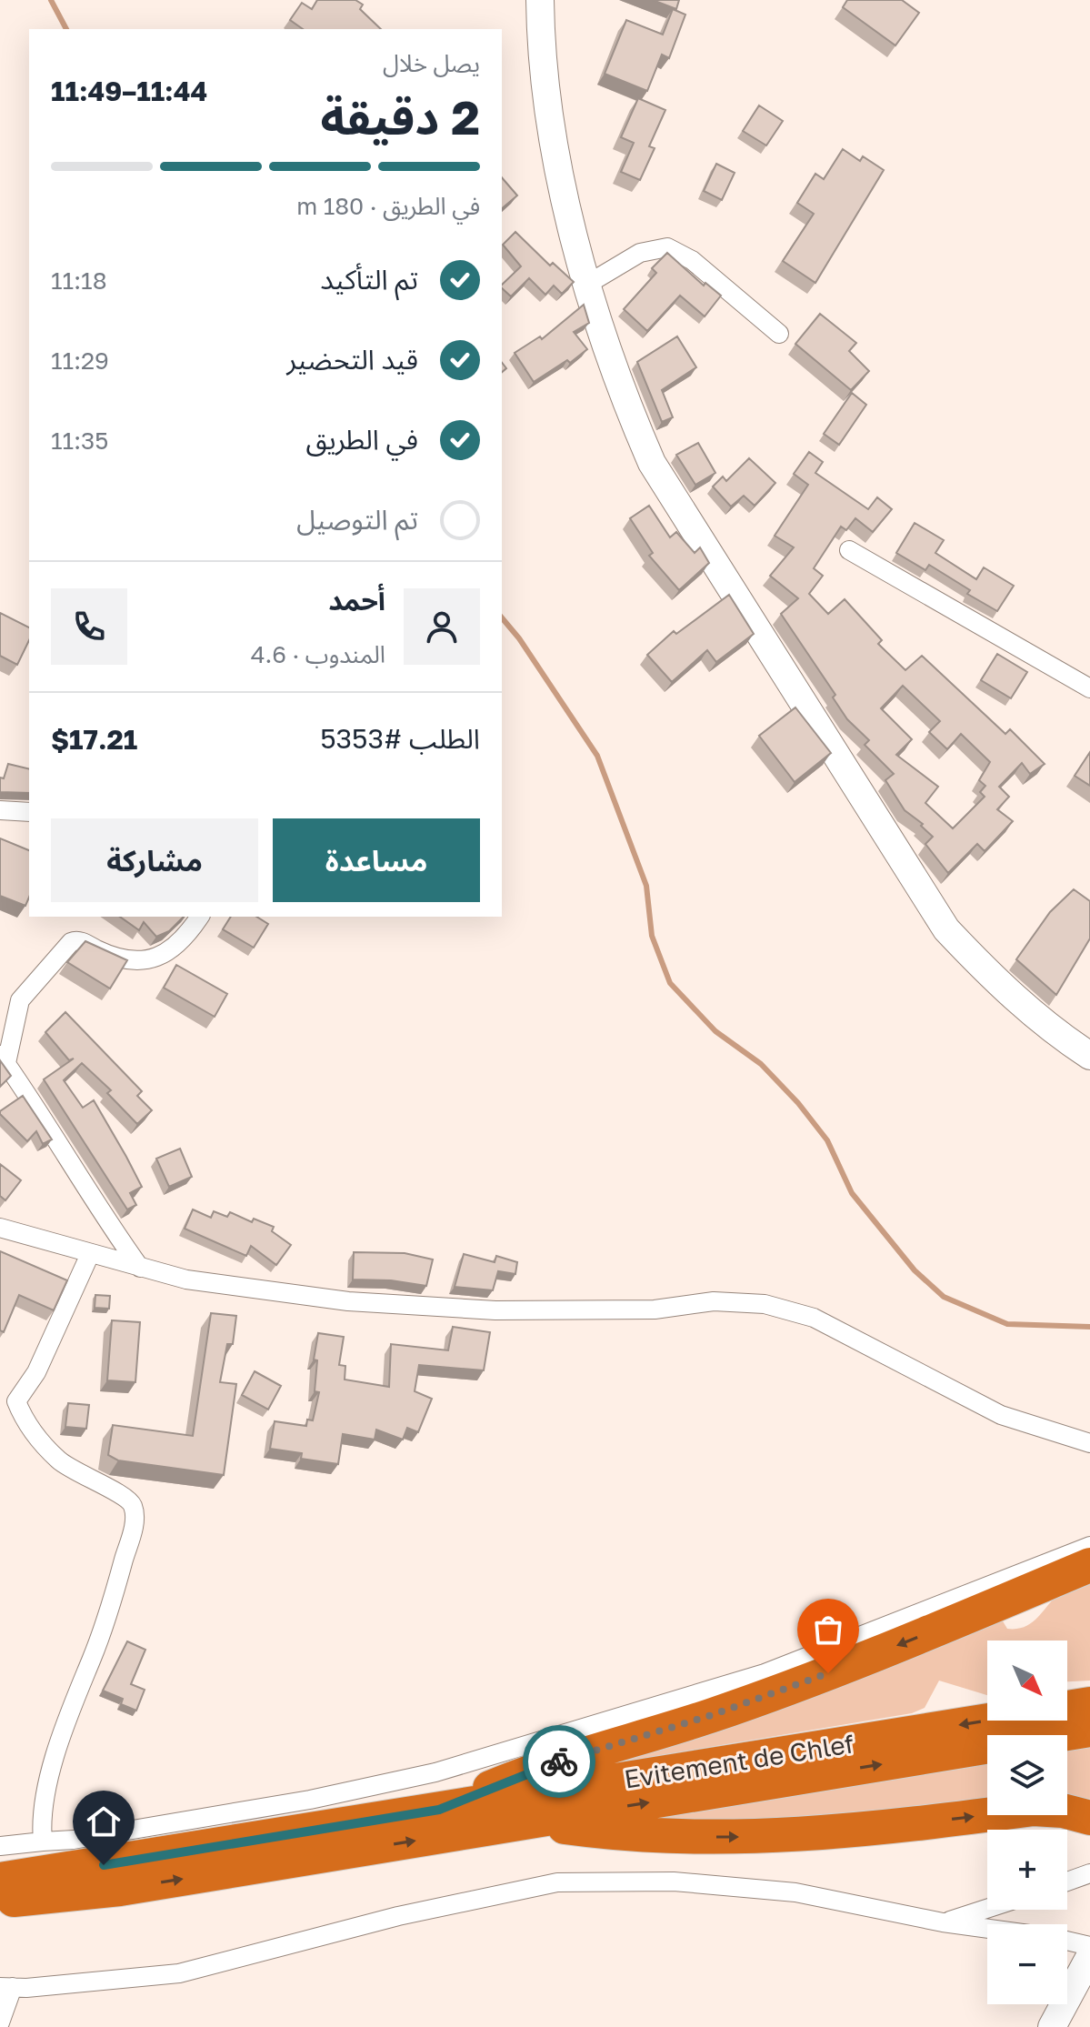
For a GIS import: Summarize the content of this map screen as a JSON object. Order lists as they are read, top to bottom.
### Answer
{
  "streets": {
    "highway": ["Evitement de Chlef"]
  },
  "north": "bottom right",
  "page": {
    "heading": ["2 دقيقة", "يصل خلال", "11:44–11:49"],
    "panel": [
      "أحمد",
      "المندوب · 4.6",
      "الطلب #5353",
      "$17.21"
    ],
    "bar": "في الطريق · 180 m",
    "list": [
      ["تم التأكيد", "11:18"],
      ["قيد التحضير", "11:29"],
      ["في الطريق", "11:35"],
      "تم التوصيل"
    ],
    "buttons": ["مساعدة", "مشاركة"],
    "map_buttons": ["+", "−"]
  }
}
